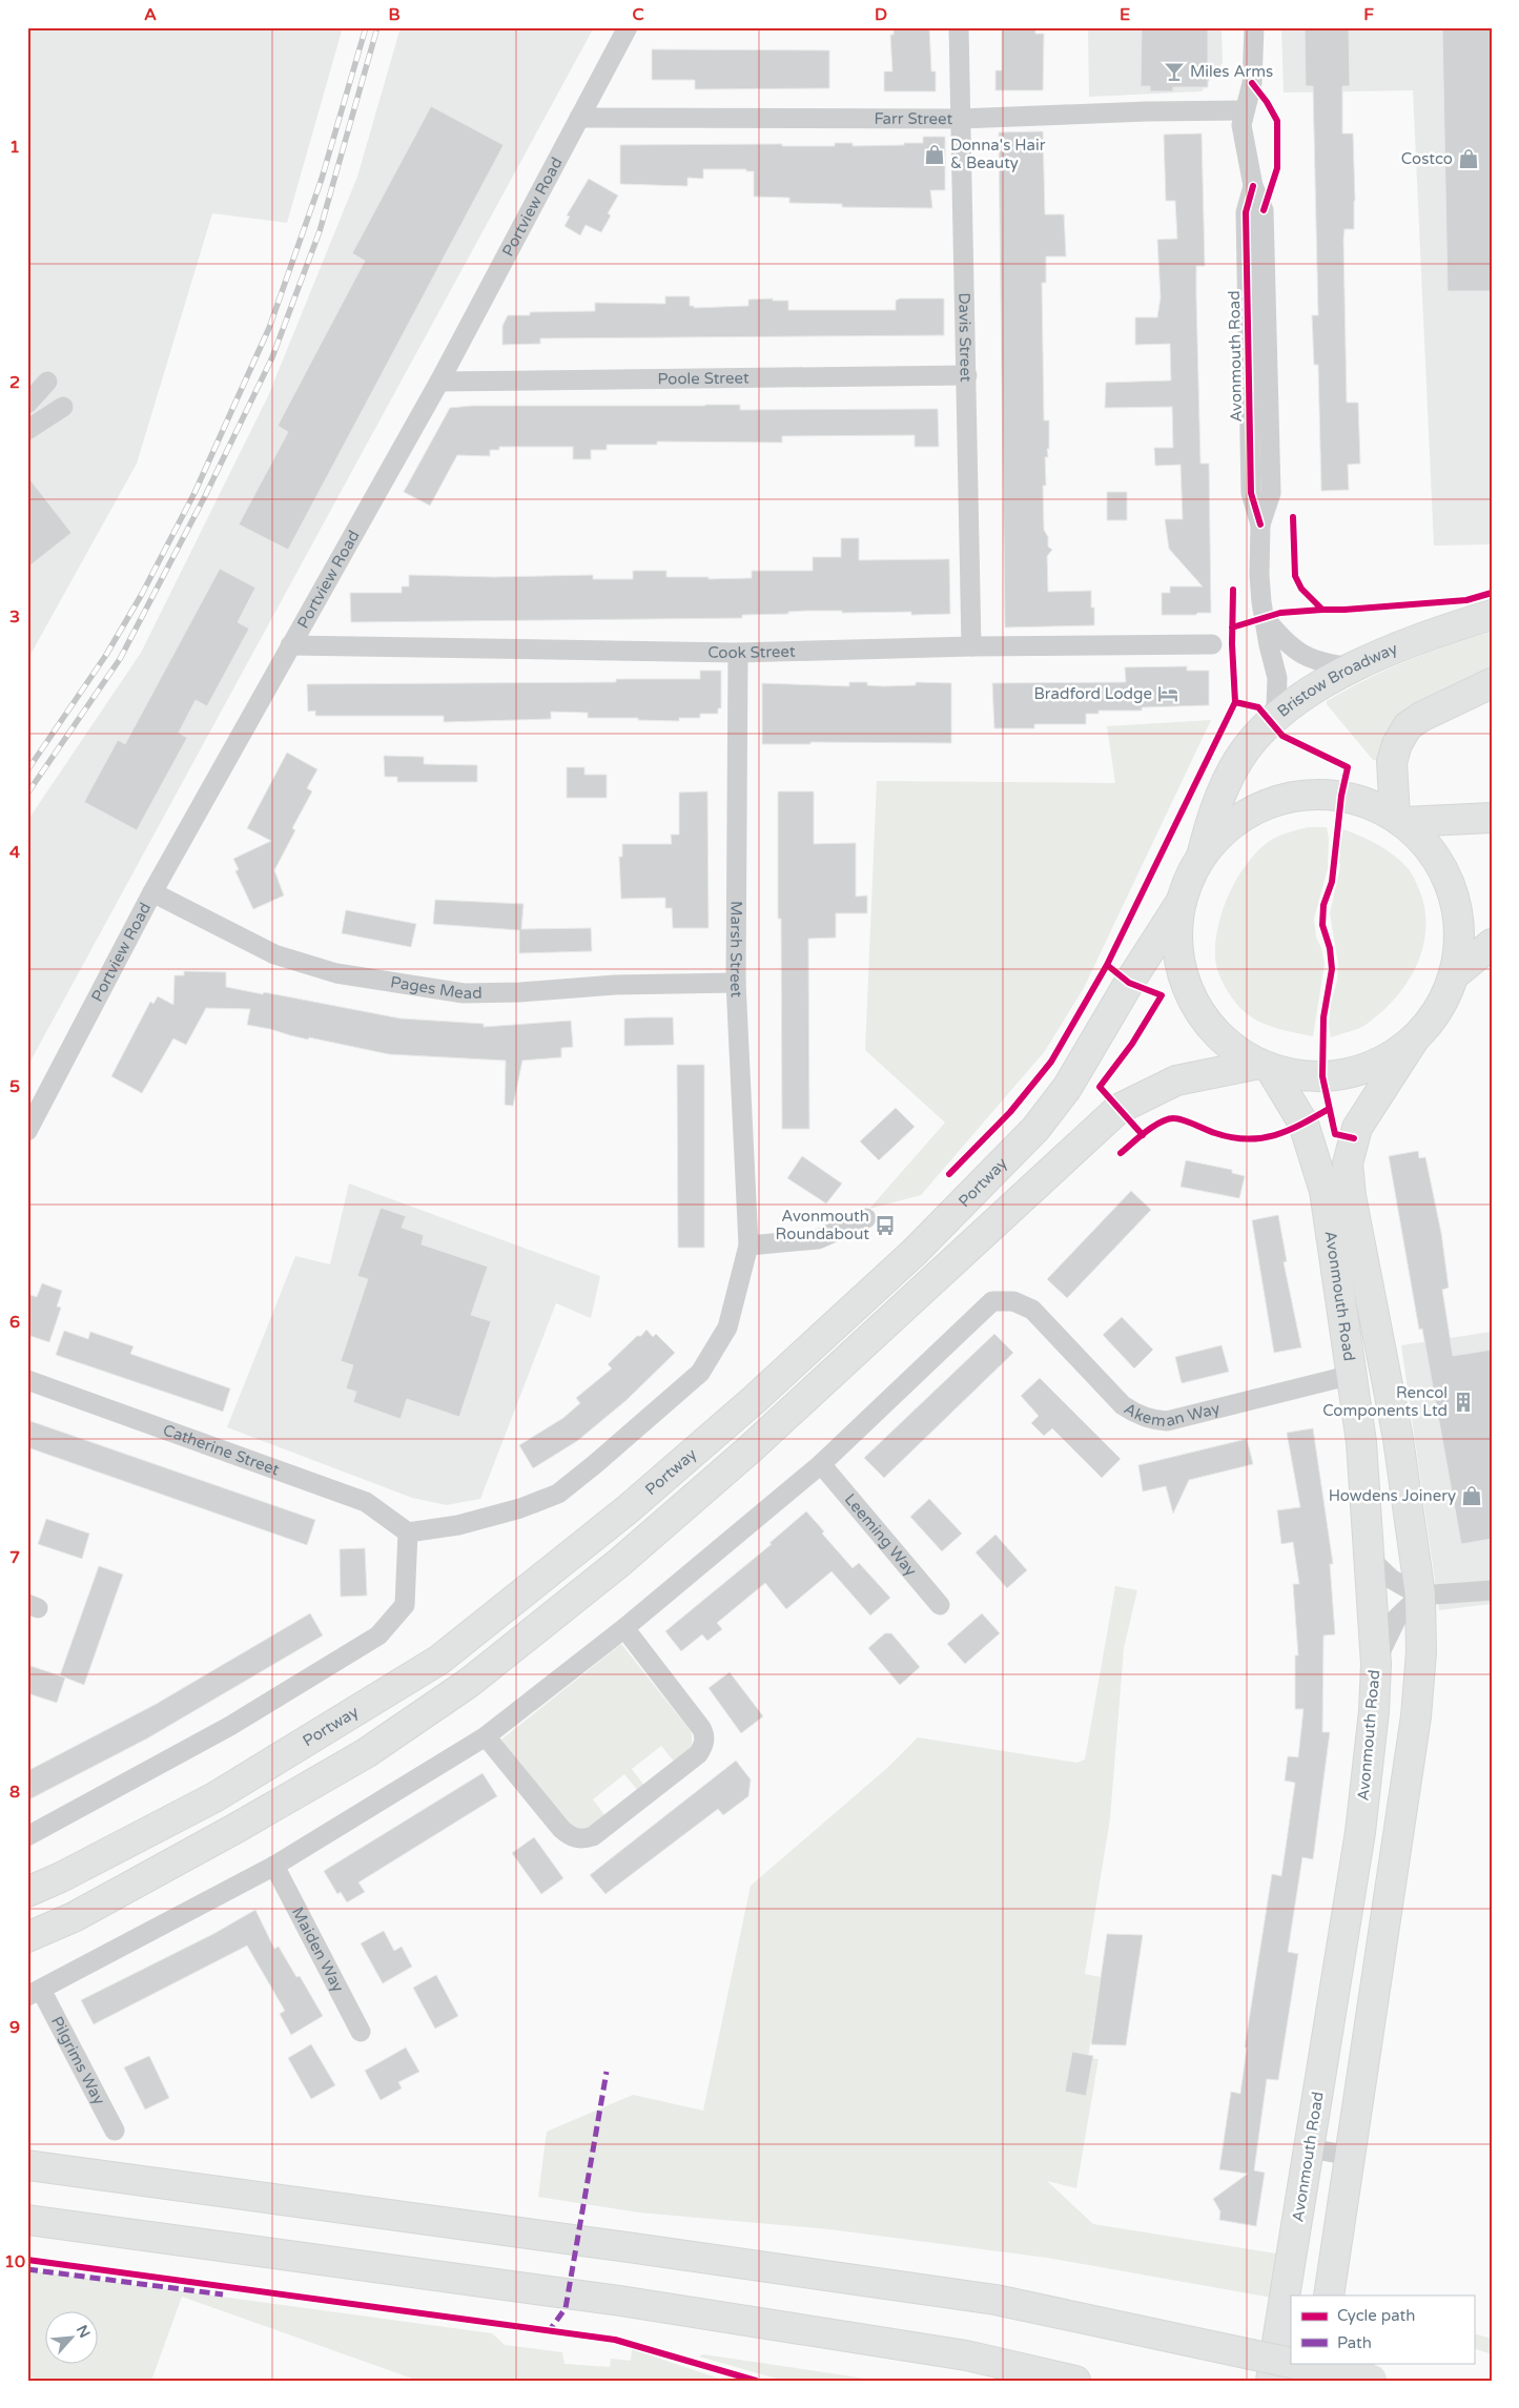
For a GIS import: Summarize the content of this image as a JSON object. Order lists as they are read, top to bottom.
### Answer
{
  "streets": {
    "main road": ["Avonmouth Road", "Bristow Broadway", "Portway"],
    "street": [
      "Farr Street",
      "Portview Road",
      "Davis Street",
      "Poole Street",
      "Cook Street",
      "Marsh Street",
      "Pages Mead",
      "Akeman Way",
      "Catherine Street",
      "Leeming Way",
      "Maiden Way",
      "Pilgrims Way"
    ]
  },
  "crossings": [
    ["Farr Street", "Portview Road"],
    ["Farr Street", "Davis Street"],
    ["Farr Street", "Avonmouth Road"],
    ["Portview Road", "Poole Street"],
    ["Portview Road", "Cook Street"],
    ["Portview Road", "Pages Mead"],
    ["Davis Street", "Poole Street"],
    ["Davis Street", "Cook Street"],
    ["Avonmouth Road", "Bristow Broadway"],
    ["Avonmouth Road", "Akeman Way"],
    ["Cook Street", "Marsh Street"],
    ["Marsh Street", "Pages Mead"],
    ["Akeman Way", "Leeming Way"]
  ],
  "places": {
    "bar": ["Miles Arms"],
    "shop": ["Donna's Hair & Beauty", "Costco", "Howdens Joinery"],
    "hotel": ["Bradford Lodge"],
    "bus stop": ["Avonmouth Roundabout"],
    "building": ["Rencol Components Ltd"]
  },
  "legend": ["Cycle path", "Path"],
  "north": "top right",
  "grid": {
    "columns": [
      "A",
      "B",
      "C",
      "D",
      "E",
      "F"
    ],
    "rows": [
      "1",
      "2",
      "3",
      "4",
      "5",
      "6",
      "7",
      "8",
      "9",
      "10"
    ]
  }
}
